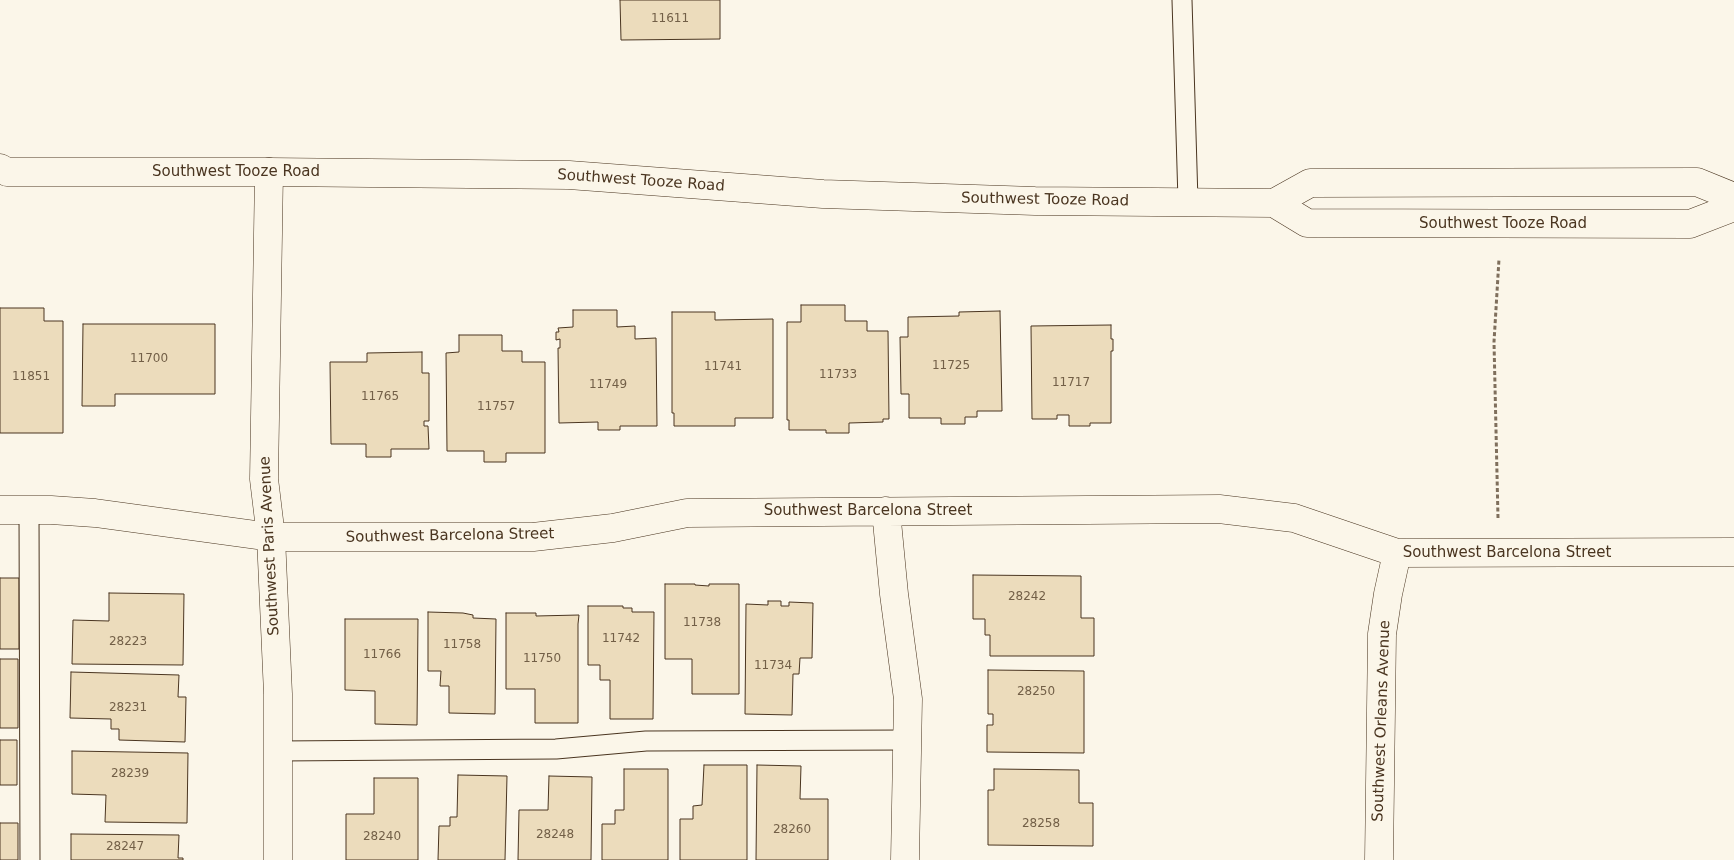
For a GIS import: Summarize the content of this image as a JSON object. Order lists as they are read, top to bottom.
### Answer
{
  "streets": {
    "street": [
      "Southwest Tooze Road",
      "Southwest Barcelona Street",
      "Southwest Paris Avenue",
      "Southwest Orleans Avenue"
    ]
  },
  "crossings": [
    ["Southwest Tooze Road", "Southwest Paris Avenue"],
    ["Southwest Barcelona Street", "Southwest Paris Avenue"],
    ["Southwest Barcelona Street", "Southwest Orleans Avenue"]
  ],
  "house_numbers": [
    "11611",
    "11700",
    "11725",
    "11741",
    "11733",
    "11851",
    "11717",
    "11749",
    "11765",
    "11757",
    "28242",
    "11738",
    "11742",
    "28223",
    "11758",
    "11766",
    "11750",
    "11734",
    "28250",
    "28231",
    "28239",
    "28258",
    "28260",
    "28248",
    "28240",
    "28247"
  ]
}
